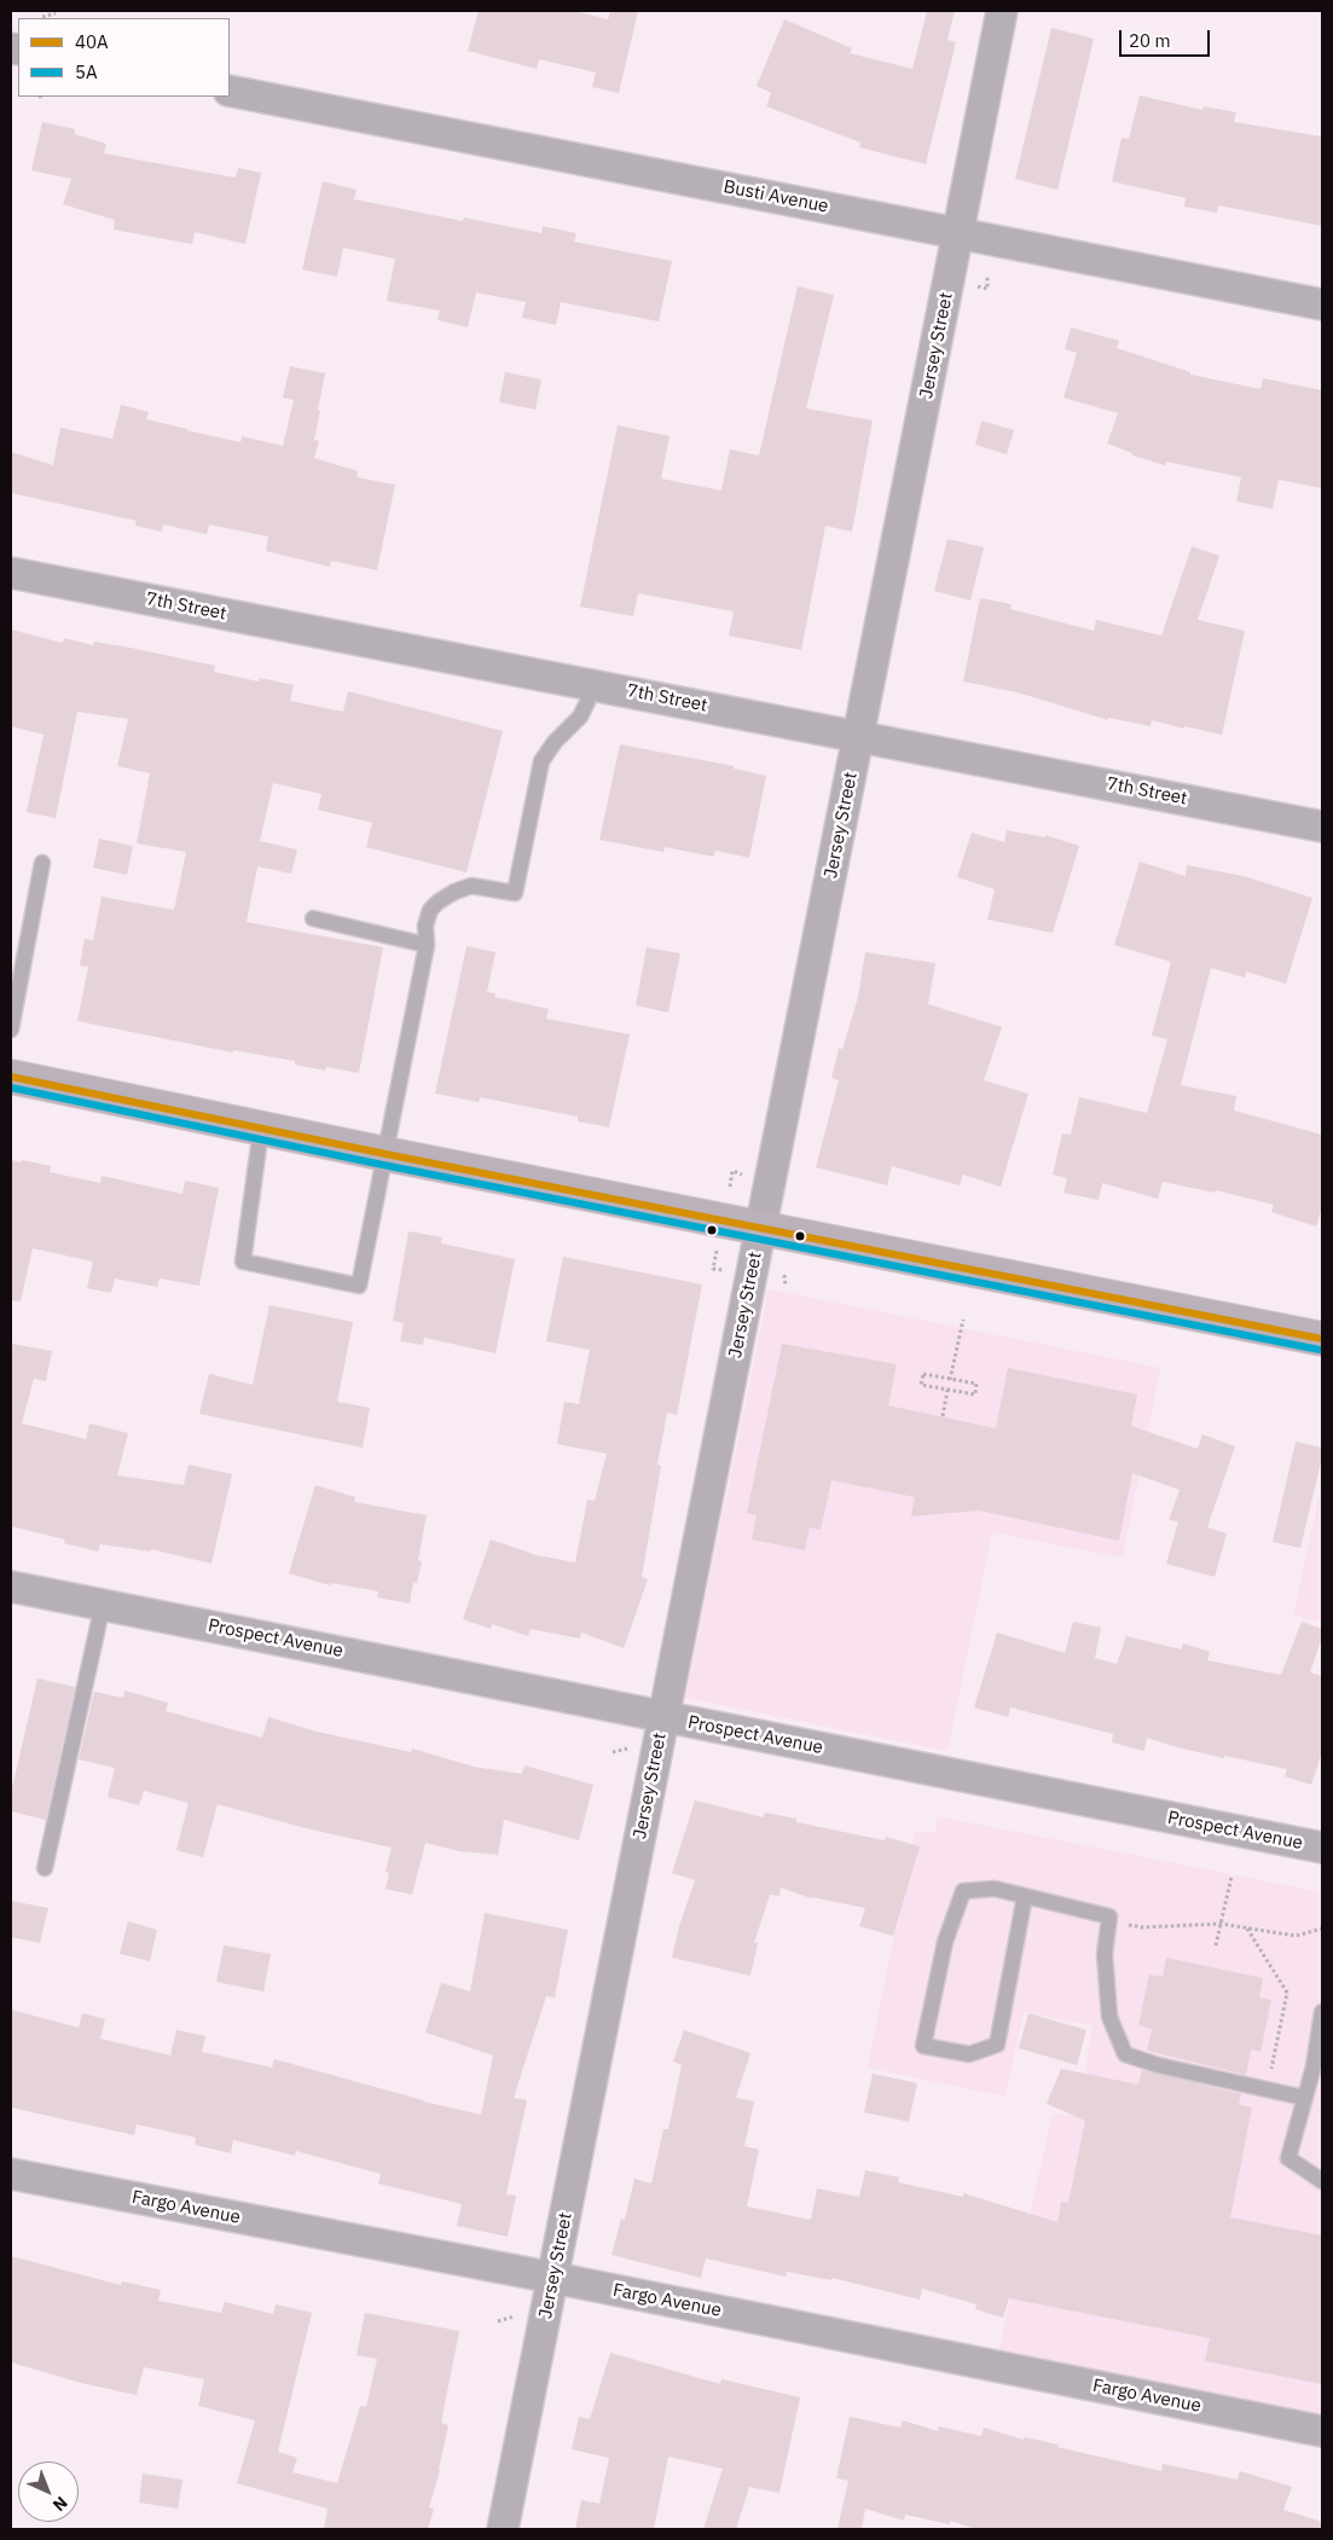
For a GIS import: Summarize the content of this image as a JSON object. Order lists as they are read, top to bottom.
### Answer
{
  "streets": {
    "street": [
      "Busti Avenue",
      "Jersey Street",
      "7th Street",
      "Prospect Avenue",
      "Fargo Avenue"
    ]
  },
  "crossings": [
    ["Busti Avenue", "Jersey Street"],
    ["Jersey Street", "7th Street"],
    ["Jersey Street", "Prospect Avenue"],
    ["Jersey Street", "Fargo Avenue"]
  ],
  "lines": ["transit line 40A", "transit line 5A"],
  "legend": ["40A", "5A"],
  "scale_bar": "20 m",
  "north": "bottom right"
}
